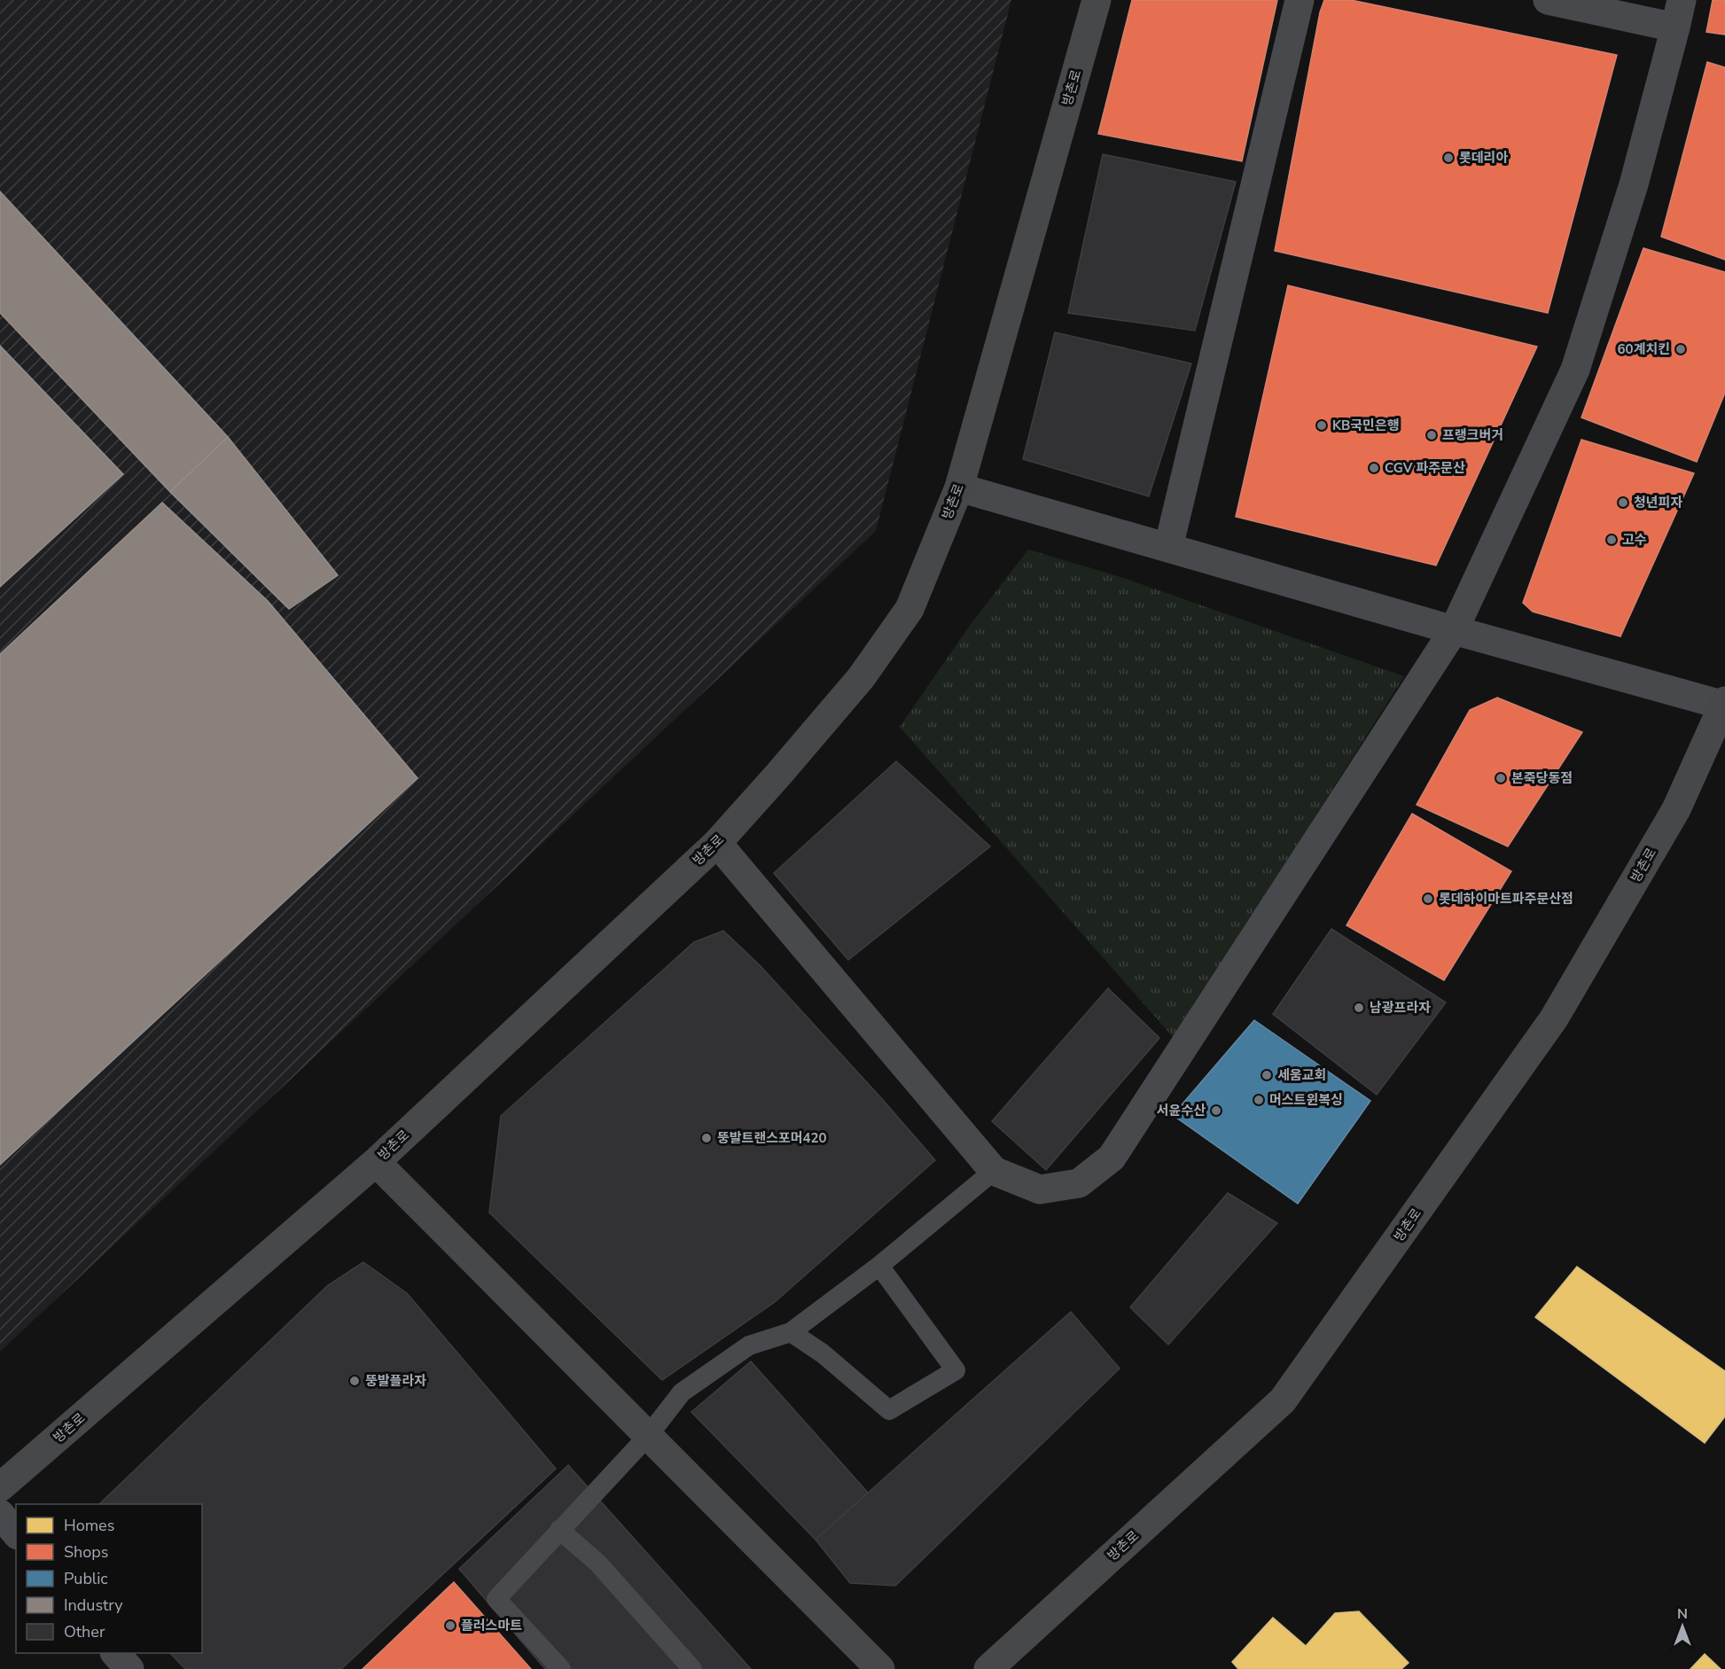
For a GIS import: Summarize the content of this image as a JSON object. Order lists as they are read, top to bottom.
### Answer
{
  "streets": {
    "street": ["방촌로"]
  },
  "places": [
    "롯데리아",
    "60계치킨",
    "KB국민은행",
    "프랭크버거",
    "CGV 파주문산",
    "청년피자",
    "고수",
    "본죽당동점",
    "롯데하이마트파주문산점",
    "남광프라자",
    "세움교회",
    "머스트윈복싱",
    "서윤수산",
    "뚱발트랜스포머420",
    "뚱발플라자",
    "플러스마트"
  ],
  "legend": [
    "Homes",
    "Shops",
    "Public",
    "Industry",
    "Other"
  ],
  "north": "top"
}
